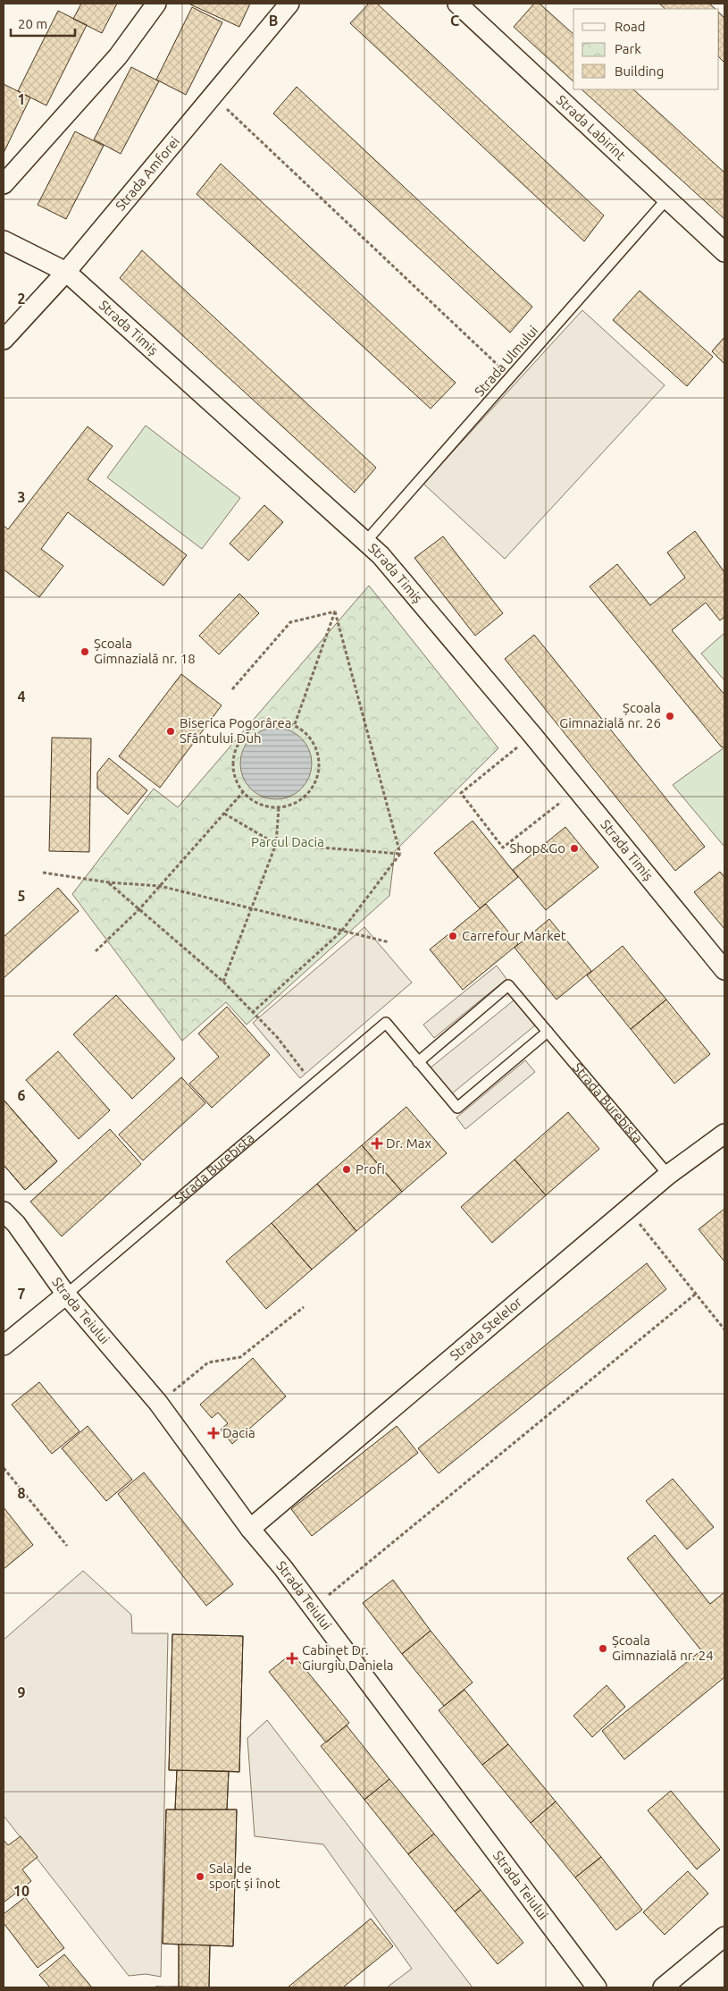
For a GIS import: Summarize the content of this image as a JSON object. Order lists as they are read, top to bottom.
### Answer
{
  "streets": {
    "street": [
      "Strada Labirint",
      "Strada Amforei",
      "Strada Timiș",
      "Strada Burebista",
      "Strada Teiului",
      "Strada Stelelor"
    ],
    "lane": ["Strada Ulmului"]
  },
  "crossings": [
    ["Strada Labirint", "Strada Ulmului"],
    ["Strada Amforei", "Strada Timiș"],
    ["Strada Timiș", "Strada Ulmului"],
    ["Strada Burebista", "Strada Teiului"],
    ["Strada Burebista", "Strada Stelelor"],
    ["Strada Teiului", "Strada Stelelor"]
  ],
  "parks": ["Parcul Dacia"],
  "places": {
    "other": [
      "Școala Gimnazială nr. 18",
      "Școala Gimnazială nr. 26",
      "Biserica Pogorârea Sfântului Duh",
      "Shop&Go",
      "Carrefour Market",
      "Profi",
      "Școala Gimnazială nr. 24",
      "Sala de sport și înot"
    ],
    "health": ["Dr. Max", "Dacia", "Cabinet Dr. Giurgiu Daniela"]
  },
  "legend": ["Road", "Park", "Building"],
  "scale_bar": "20 m",
  "grid": {
    "columns": ["B", "C"],
    "rows": [
      "1",
      "2",
      "3",
      "4",
      "5",
      "6",
      "7",
      "8",
      "9",
      "10"
    ]
  }
}
